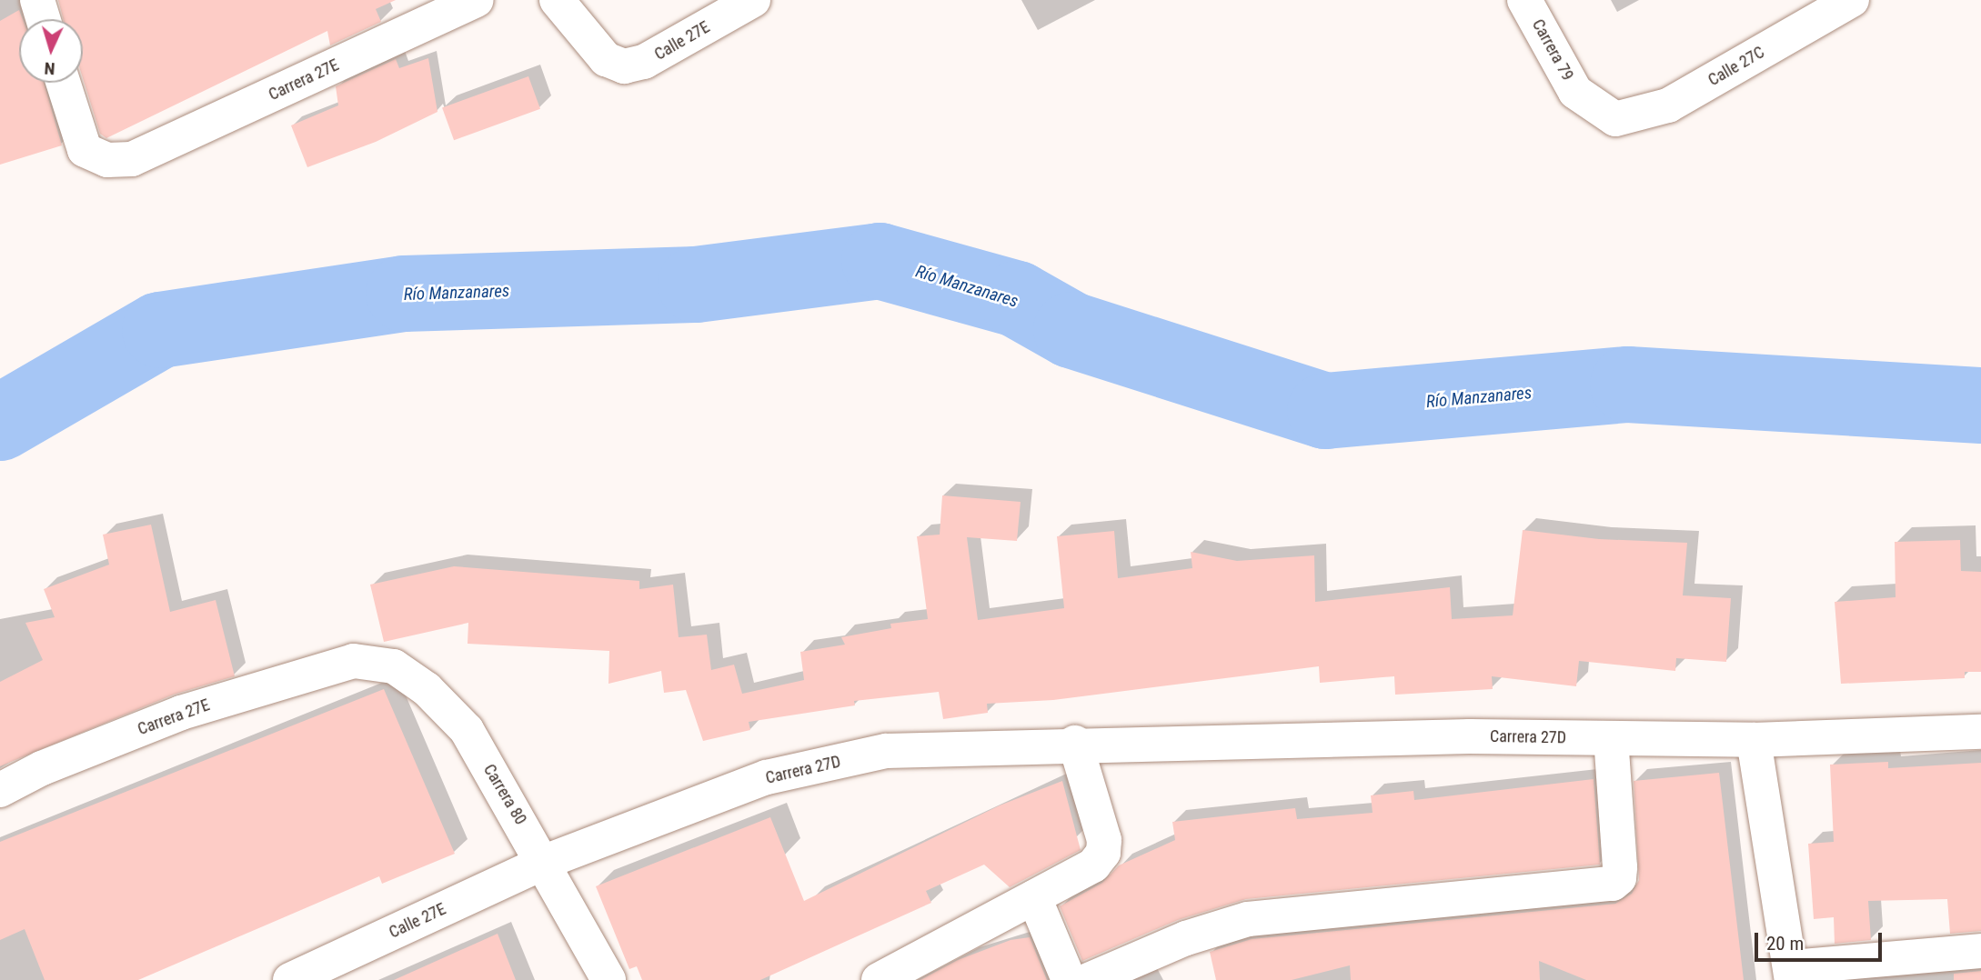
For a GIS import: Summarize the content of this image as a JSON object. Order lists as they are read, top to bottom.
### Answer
{
  "streets": {
    "street": [
      "Calle 27E",
      "Carrera 79",
      "Calle 27C",
      "Carrera 27E",
      "Carrera 27D",
      "Carrera 80"
    ]
  },
  "crossings": [
    ["Calle 27E", "Carrera 27D"],
    ["Calle 27E", "Carrera 80"],
    ["Carrera 79", "Calle 27C"],
    ["Carrera 27E", "Carrera 80"],
    ["Carrera 27D", "Carrera 80"]
  ],
  "water": ["Río Manzanares"],
  "scale_bar": "20 m",
  "north": "bottom"
}
